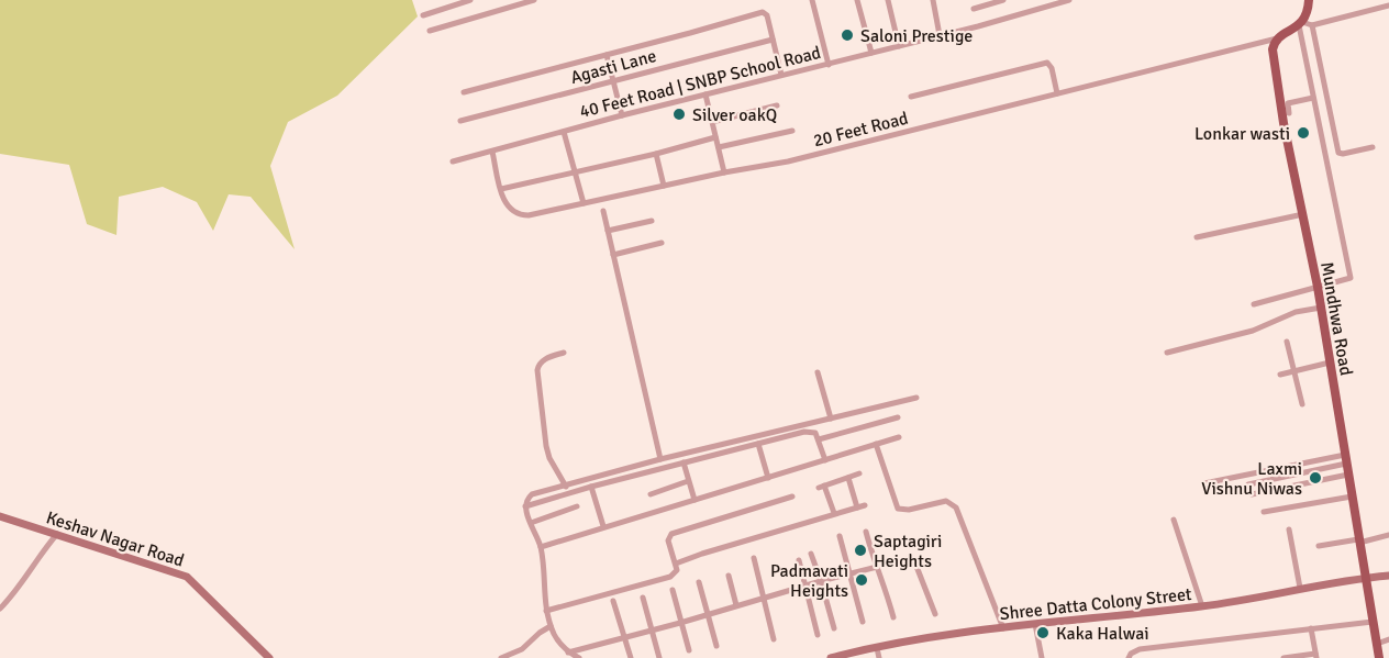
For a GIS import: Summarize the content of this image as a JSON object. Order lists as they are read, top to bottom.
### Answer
{
  "streets": {
    "main road": ["Mundhwa Road"],
    "street": [
      "Agasti Lane",
      "40 Feet Road | SNBP School Road",
      "20 Feet Road",
      "Keshav Nagar Road",
      "Shree Datta Colony Street"
    ]
  },
  "crossings": [
    ["40 Feet Road | SNBP School Road", "20 Feet Road"],
    ["20 Feet Road", "Mundhwa Road"],
    ["Mundhwa Road", "Shree Datta Colony Street"]
  ],
  "places": [
    "Saloni Prestige",
    "Silver oakQ",
    "Lonkar wasti",
    "Laxmi Vishnu Niwas",
    "Saptagiri Heights",
    "Padmavati Heights",
    "Kaka Halwai"
  ]
}
